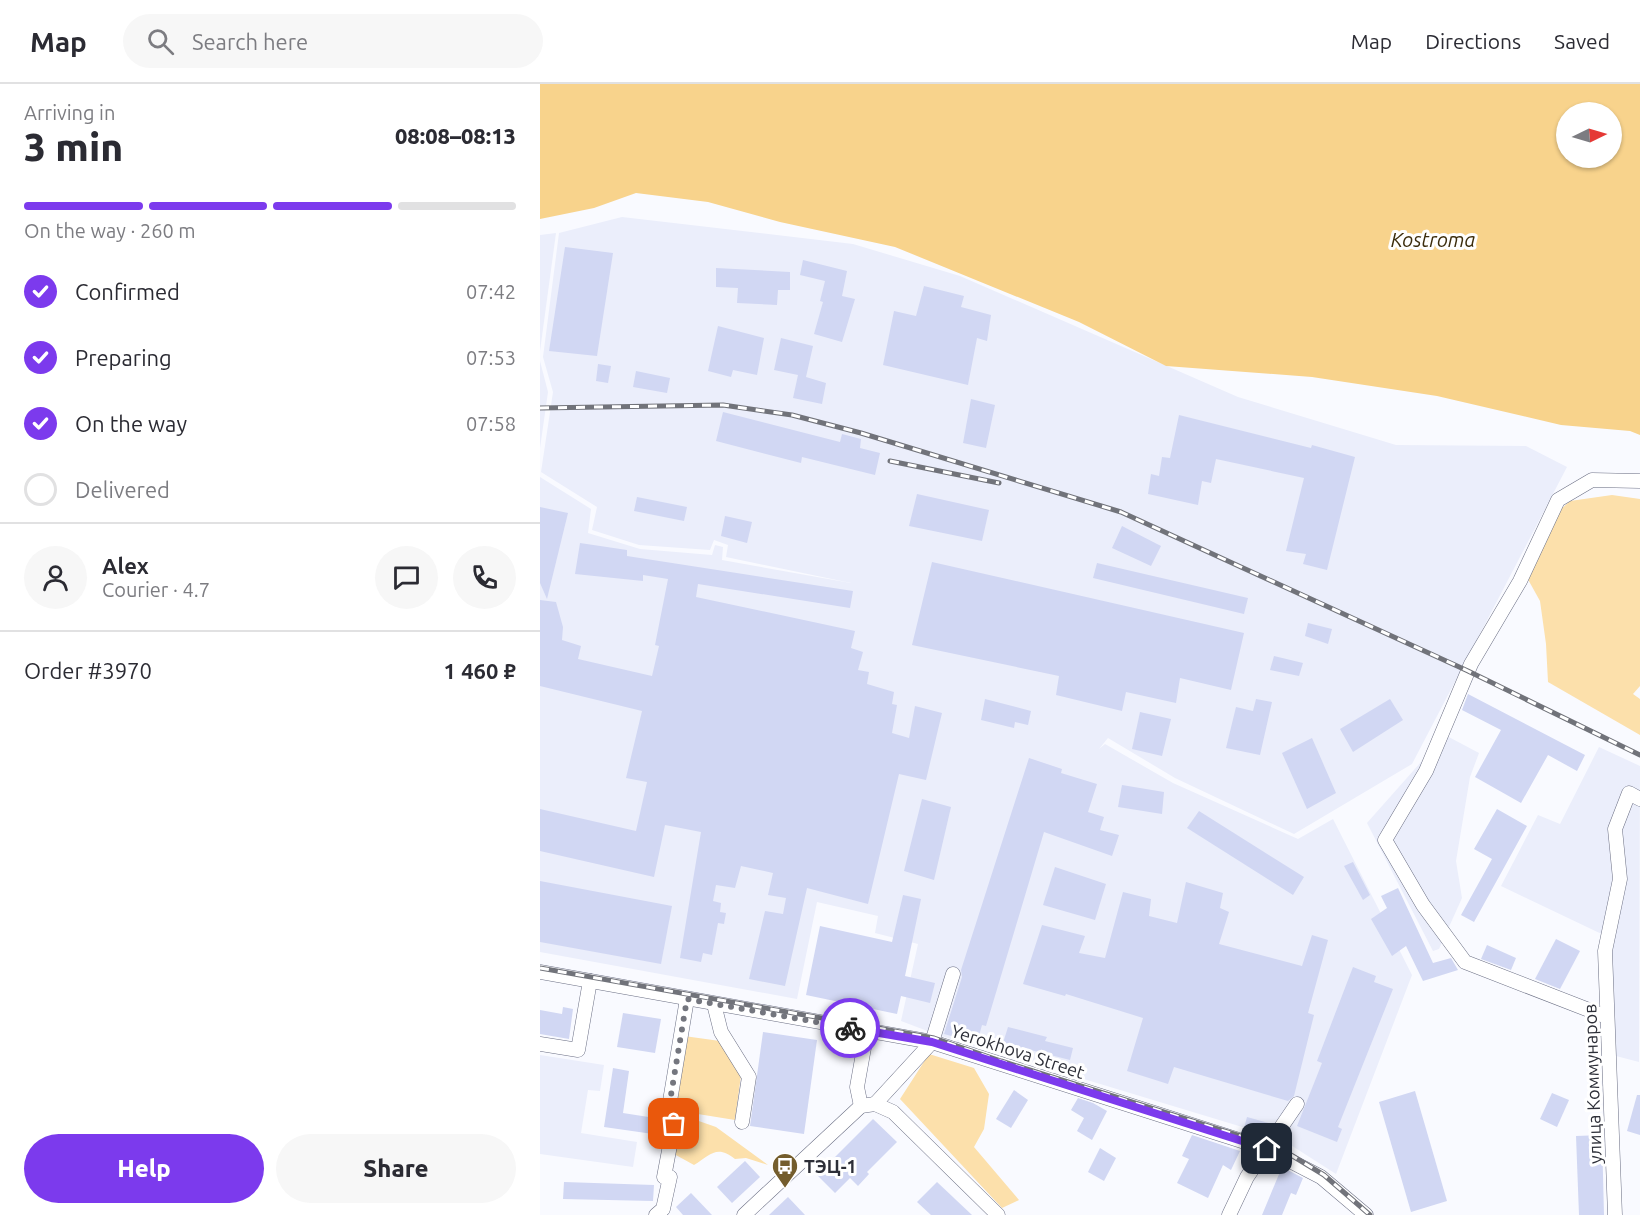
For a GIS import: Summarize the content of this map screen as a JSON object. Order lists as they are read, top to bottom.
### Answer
{
  "streets": {
    "street": ["Yerokhova Street", "улица Коммунаров"]
  },
  "water": ["Kostroma"],
  "places": {
    "bus stop": ["ТЭЦ-1"]
  },
  "north": "right",
  "page": {
    "header": "Map",
    "search": "Search here",
    "nav": ["Map", "Directions", "Saved"],
    "heading": ["3 min", "Arriving in", "08:08–08:13"],
    "panel": [
      "Alex",
      "Courier · 4.7",
      "Order #3970",
      "1 460 ₽"
    ],
    "bar": "On the way · 260 m",
    "list": [
      ["Confirmed", "07:42"],
      ["Preparing", "07:53"],
      ["On the way", "07:58"],
      "Delivered"
    ],
    "buttons": ["Help", "Share"]
  }
}
